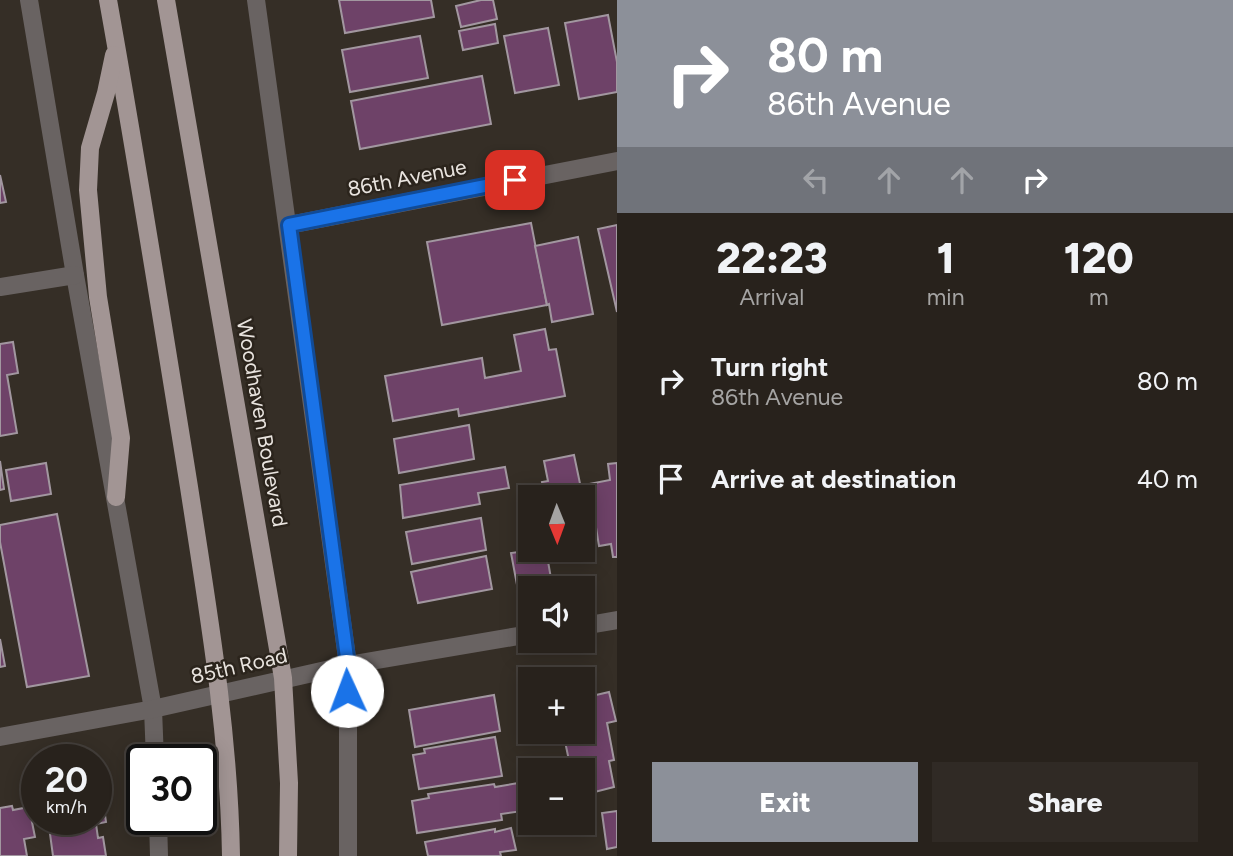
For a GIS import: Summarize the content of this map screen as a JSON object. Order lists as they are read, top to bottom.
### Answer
{
  "streets": {
    "main road": ["Woodhaven Boulevard"],
    "street": ["86th Avenue", "85th Road"]
  },
  "crossings": [
    ["Woodhaven Boulevard", "85th Road"]
  ],
  "north": "bottom",
  "page": {
    "turn": ["80 m", "86th Avenue"],
    "eta": [
      "22:23",
      "Arrival",
      "1",
      "min",
      "120",
      "m"
    ],
    "list": [
      {
        "name": "Turn right",
        "note": "86th Avenue",
        "value": "80 m"
      },
      {
        "name": "Arrive at destination",
        "value": "40 m"
      }
    ],
    "map_buttons": ["+", "−"],
    "speed": "20 km/h",
    "limit": "30",
    "buttons": ["Exit", "Share"]
  }
}
